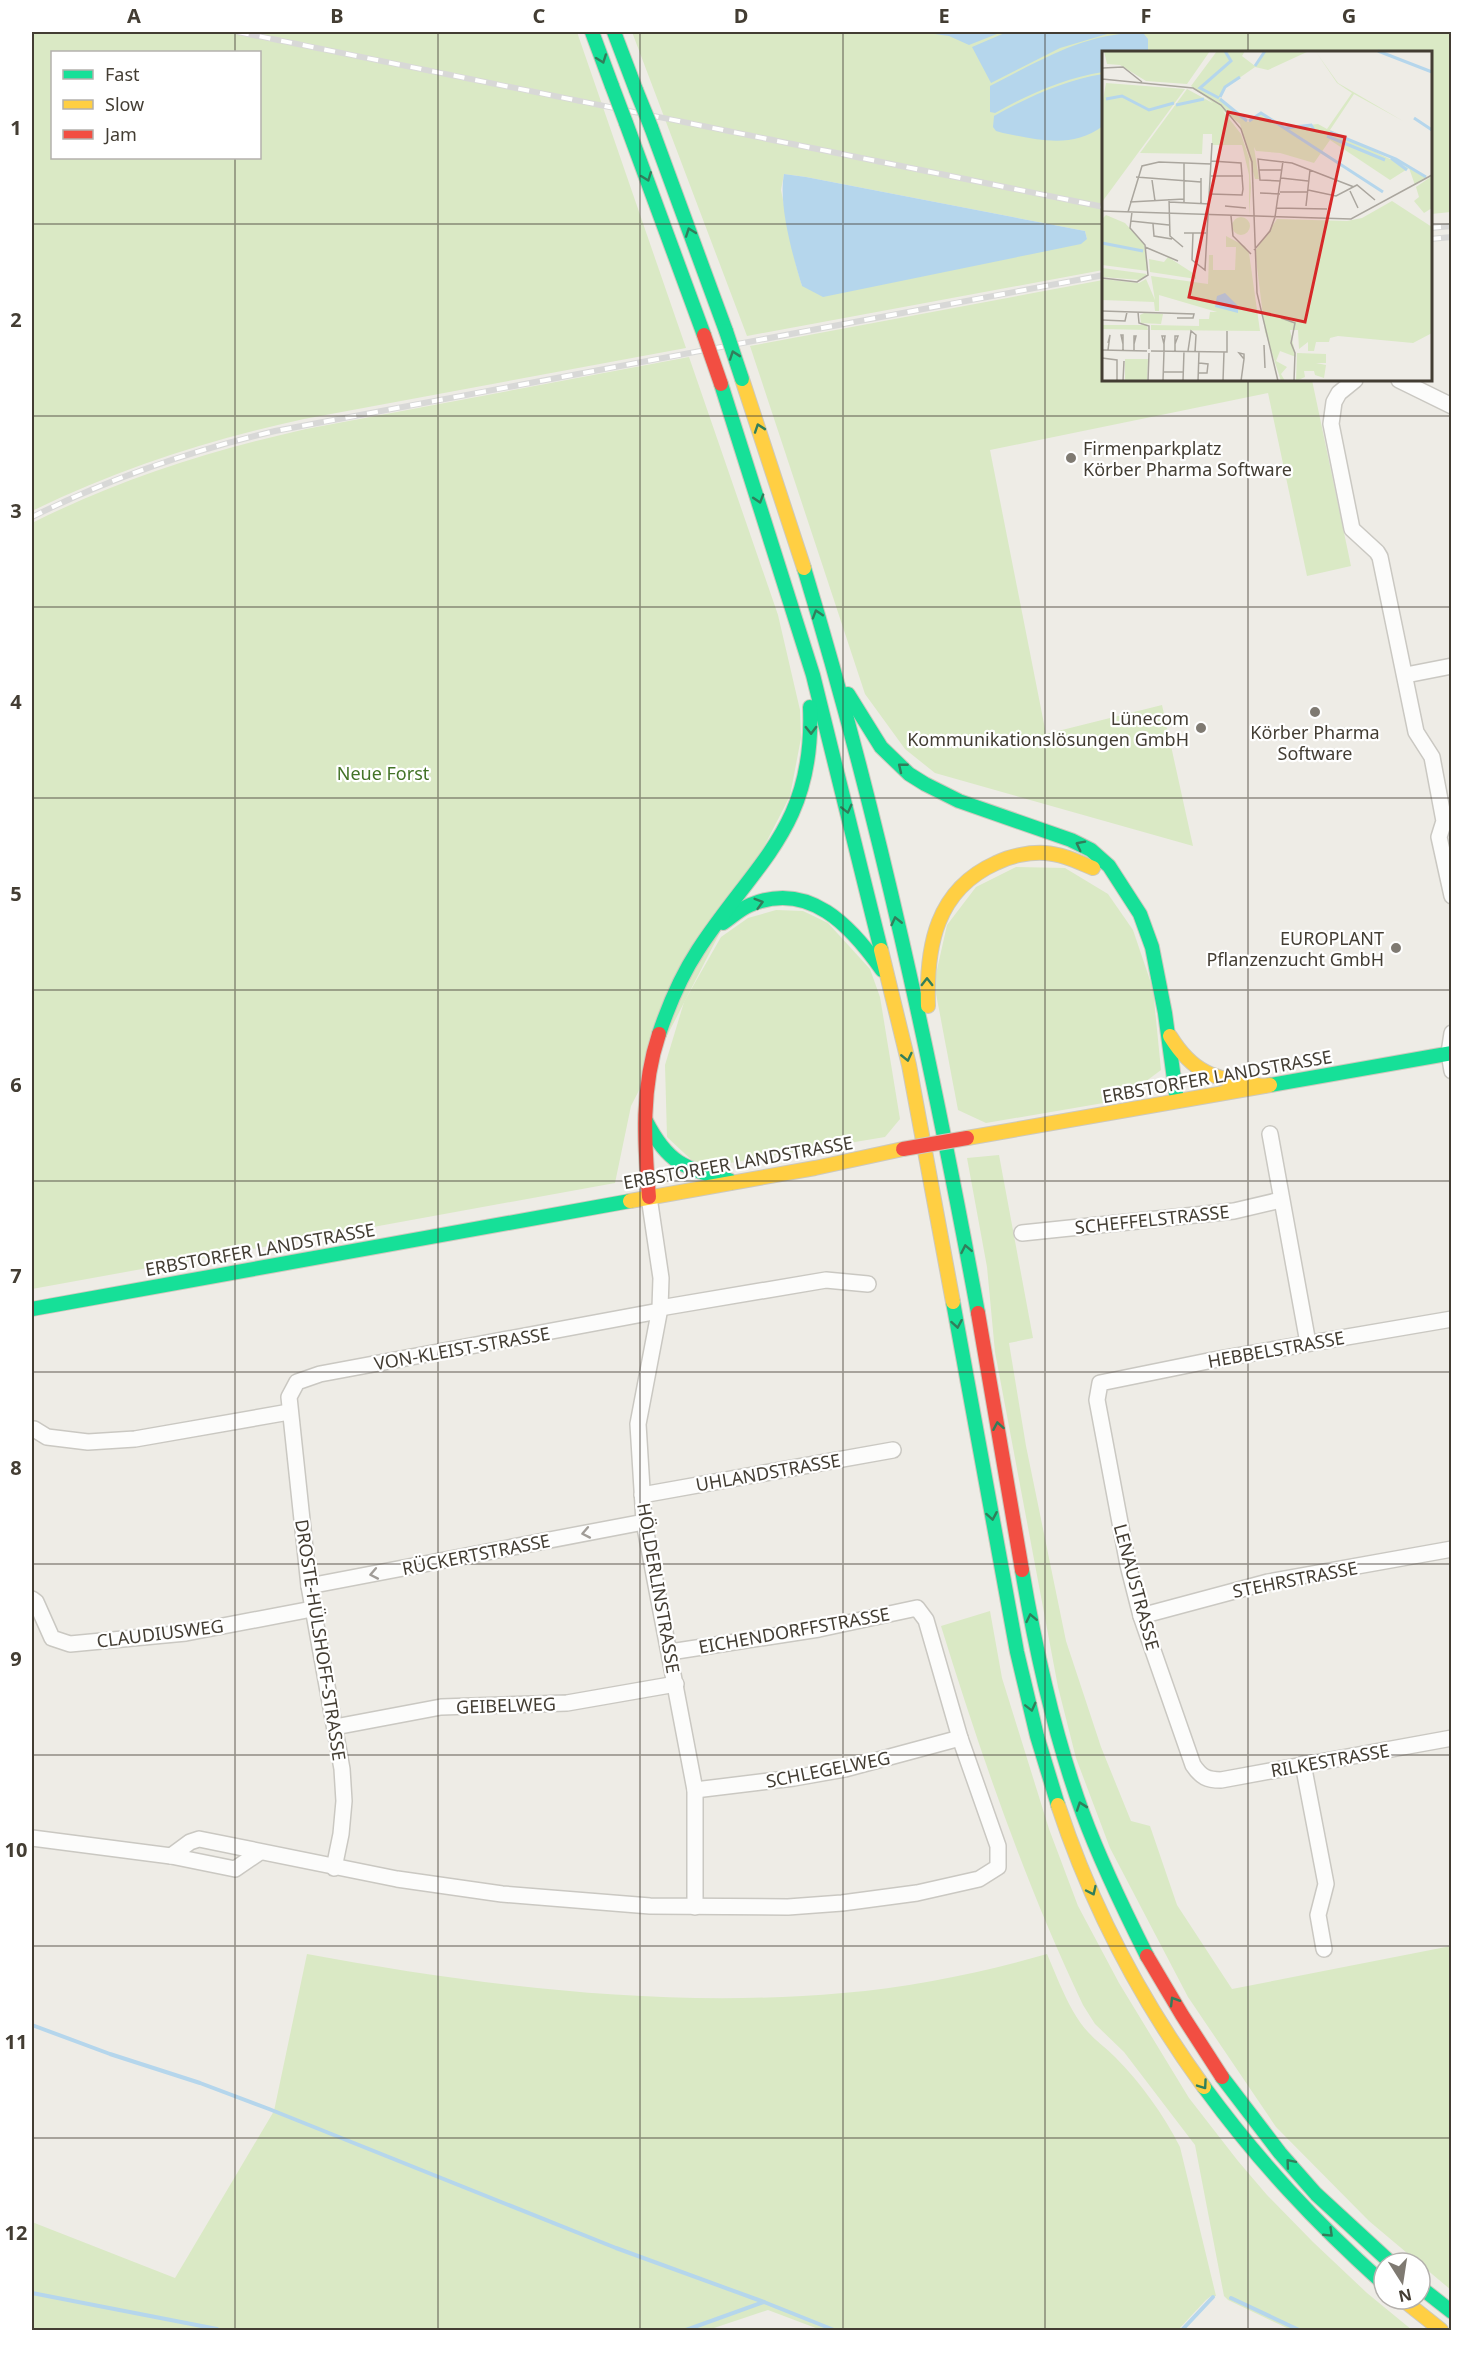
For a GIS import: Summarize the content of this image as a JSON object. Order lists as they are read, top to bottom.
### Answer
{
  "streets": {
    "main road": ["ERBSTORFER LANDSTRASSE"],
    "street": [
      "SCHEFFELSTRASSE",
      "VON-KLEIST-STRASSE",
      "HEBBELSTRASSE",
      "UHLANDSTRASSE",
      "RÜCKERTSTRASSE",
      "STEHRSTRASSE",
      "LENAUSTRASSE",
      "HÖLDERLINSTRASSE",
      "EICHENDORFFSTRASSE",
      "CLAUDIUSWEG",
      "DROSTE-HÜLSHOFF-STRASSE",
      "GEIBELWEG",
      "RILKESTRASSE",
      "SCHLEGELWEG"
    ]
  },
  "crossings": [
    ["ERBSTORFER LANDSTRASSE", "HÖLDERLINSTRASSE"],
    ["VON-KLEIST-STRASSE", "HÖLDERLINSTRASSE"],
    ["VON-KLEIST-STRASSE", "DROSTE-HÜLSHOFF-STRASSE"],
    ["HEBBELSTRASSE", "LENAUSTRASSE"],
    ["UHLANDSTRASSE", "HÖLDERLINSTRASSE"],
    ["RÜCKERTSTRASSE", "HÖLDERLINSTRASSE"],
    ["RÜCKERTSTRASSE", "DROSTE-HÜLSHOFF-STRASSE"],
    ["STEHRSTRASSE", "LENAUSTRASSE"],
    ["LENAUSTRASSE", "RILKESTRASSE"],
    ["HÖLDERLINSTRASSE", "EICHENDORFFSTRASSE"],
    ["HÖLDERLINSTRASSE", "GEIBELWEG"],
    ["HÖLDERLINSTRASSE", "SCHLEGELWEG"],
    ["EICHENDORFFSTRASSE", "SCHLEGELWEG"],
    ["CLAUDIUSWEG", "DROSTE-HÜLSHOFF-STRASSE"],
    ["DROSTE-HÜLSHOFF-STRASSE", "GEIBELWEG"]
  ],
  "one_way": ["RÜCKERTSTRASSE"],
  "parks": ["Neue Forst"],
  "places": [
    "Firmenparkplatz Körber Pharma Software",
    "Körber Pharma Software",
    "Lünecom Kommunikationslösungen GmbH",
    "EUROPLANT Pflanzenzucht GmbH"
  ],
  "legend": ["Fast", "Slow", "Jam"],
  "north": "bottom",
  "grid": {
    "columns": [
      "A",
      "B",
      "C",
      "D",
      "E",
      "F",
      "G"
    ],
    "rows": [
      "1",
      "2",
      "3",
      "4",
      "5",
      "6",
      "7",
      "8",
      "9",
      "10",
      "11",
      "12"
    ]
  }
}
